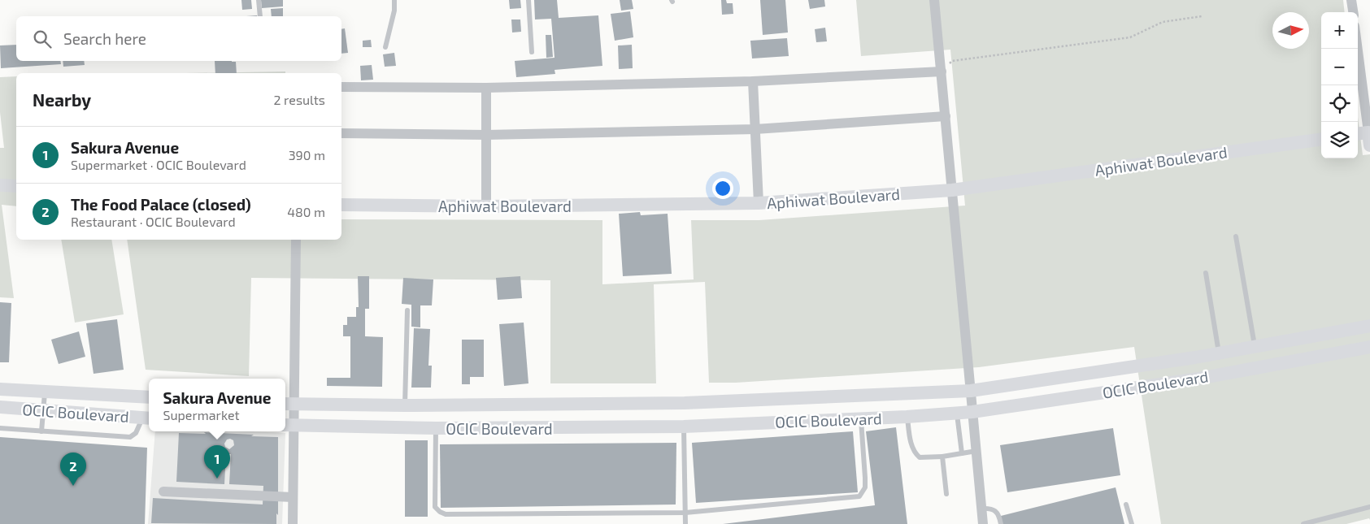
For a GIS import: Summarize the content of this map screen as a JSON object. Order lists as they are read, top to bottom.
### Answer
{
  "streets": {
    "street": ["Aphiwat Boulevard", "OCIC Boulevard"]
  },
  "north": "right",
  "page": {
    "map_buttons": ["+", "−"],
    "search": "Search here",
    "heading": ["Nearby", "2 results"],
    "list": [
      {
        "mark": "1",
        "name": "Sakura Avenue",
        "note": "Supermarket · OCIC Boulevard",
        "value": "390 m"
      },
      {
        "mark": "2",
        "name": "The Food Palace (closed)",
        "note": "Restaurant · OCIC Boulevard",
        "value": "480 m"
      }
    ],
    "popup": ["Sakura Avenue", "Supermarket"],
    "pins": ["1", "2"]
  }
}
